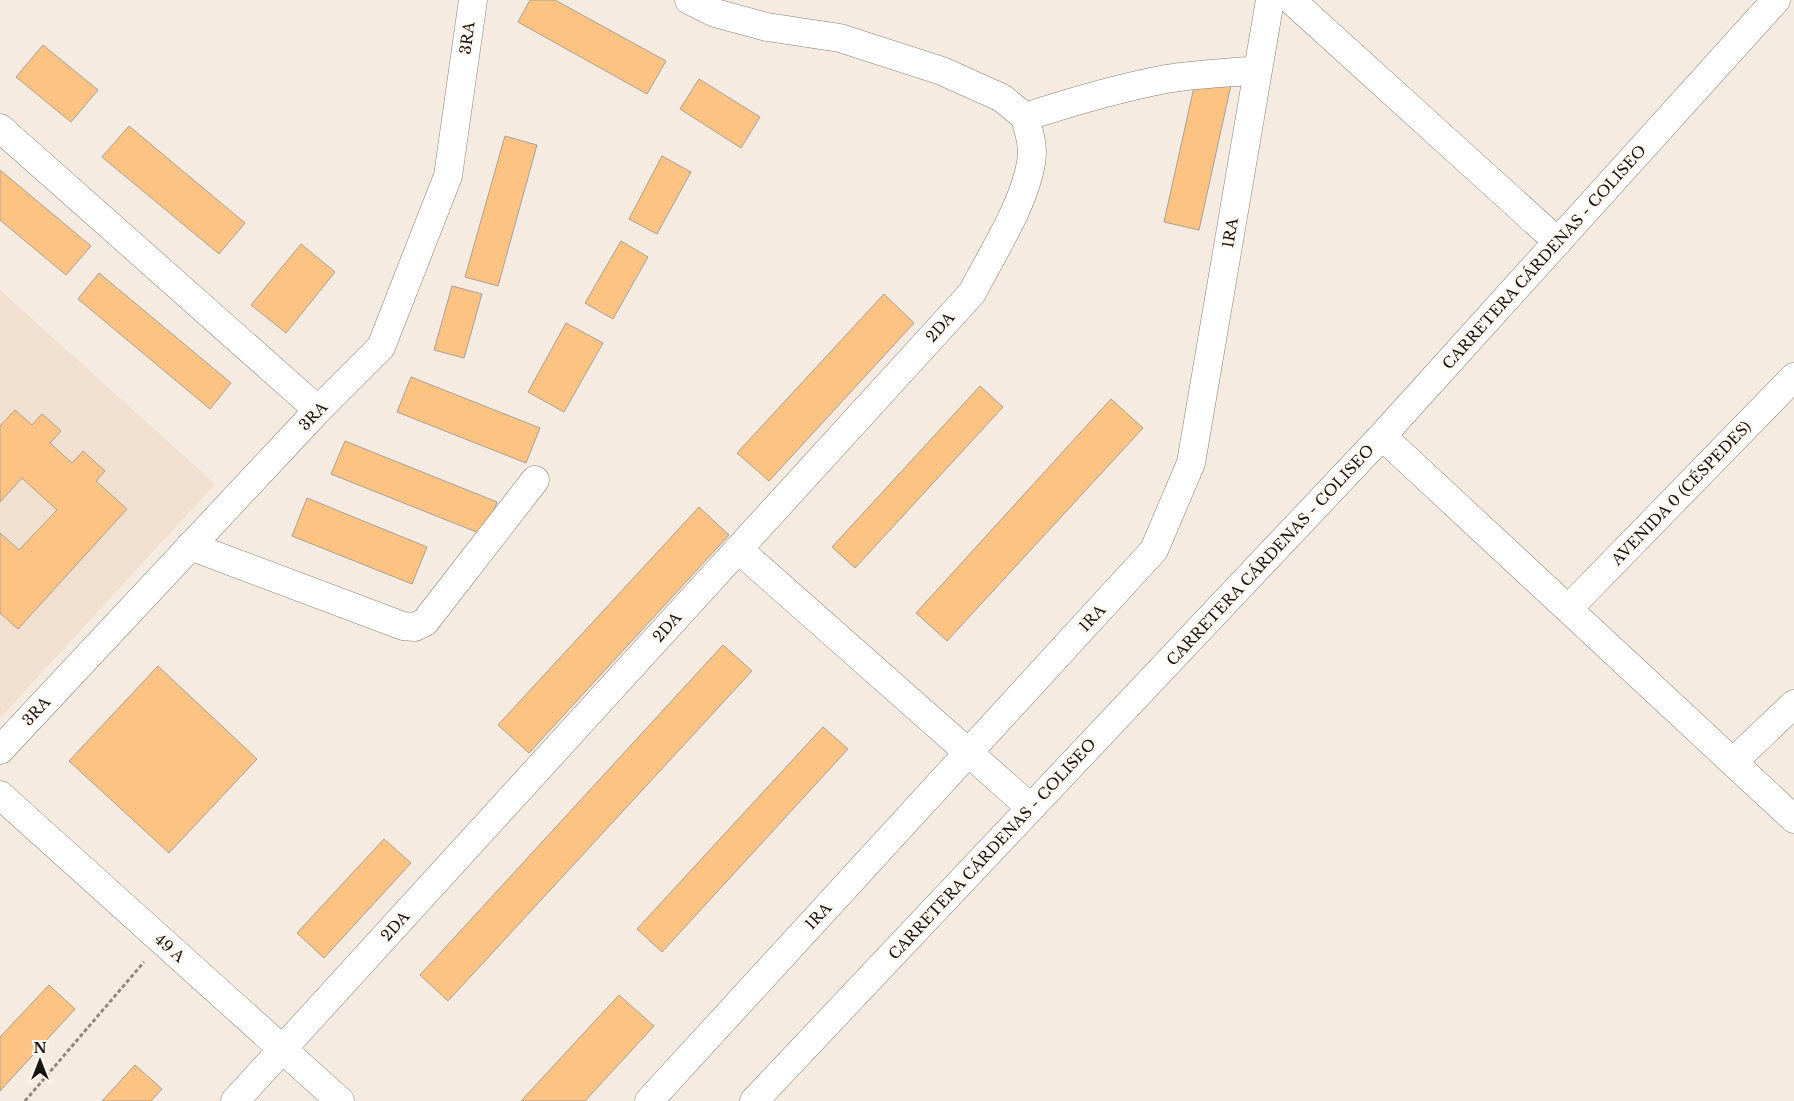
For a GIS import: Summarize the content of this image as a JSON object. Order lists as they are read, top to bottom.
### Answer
{
  "streets": {
    "street": [
      "3RA",
      "1RA",
      "CARRETERA CÁRDENAS - COLISEO",
      "2DA",
      "AVENIDA 0 (CÉSPEDES)",
      "49 A"
    ]
  },
  "crossings": [
    ["2DA", "49 A"]
  ],
  "north": "top"
}
